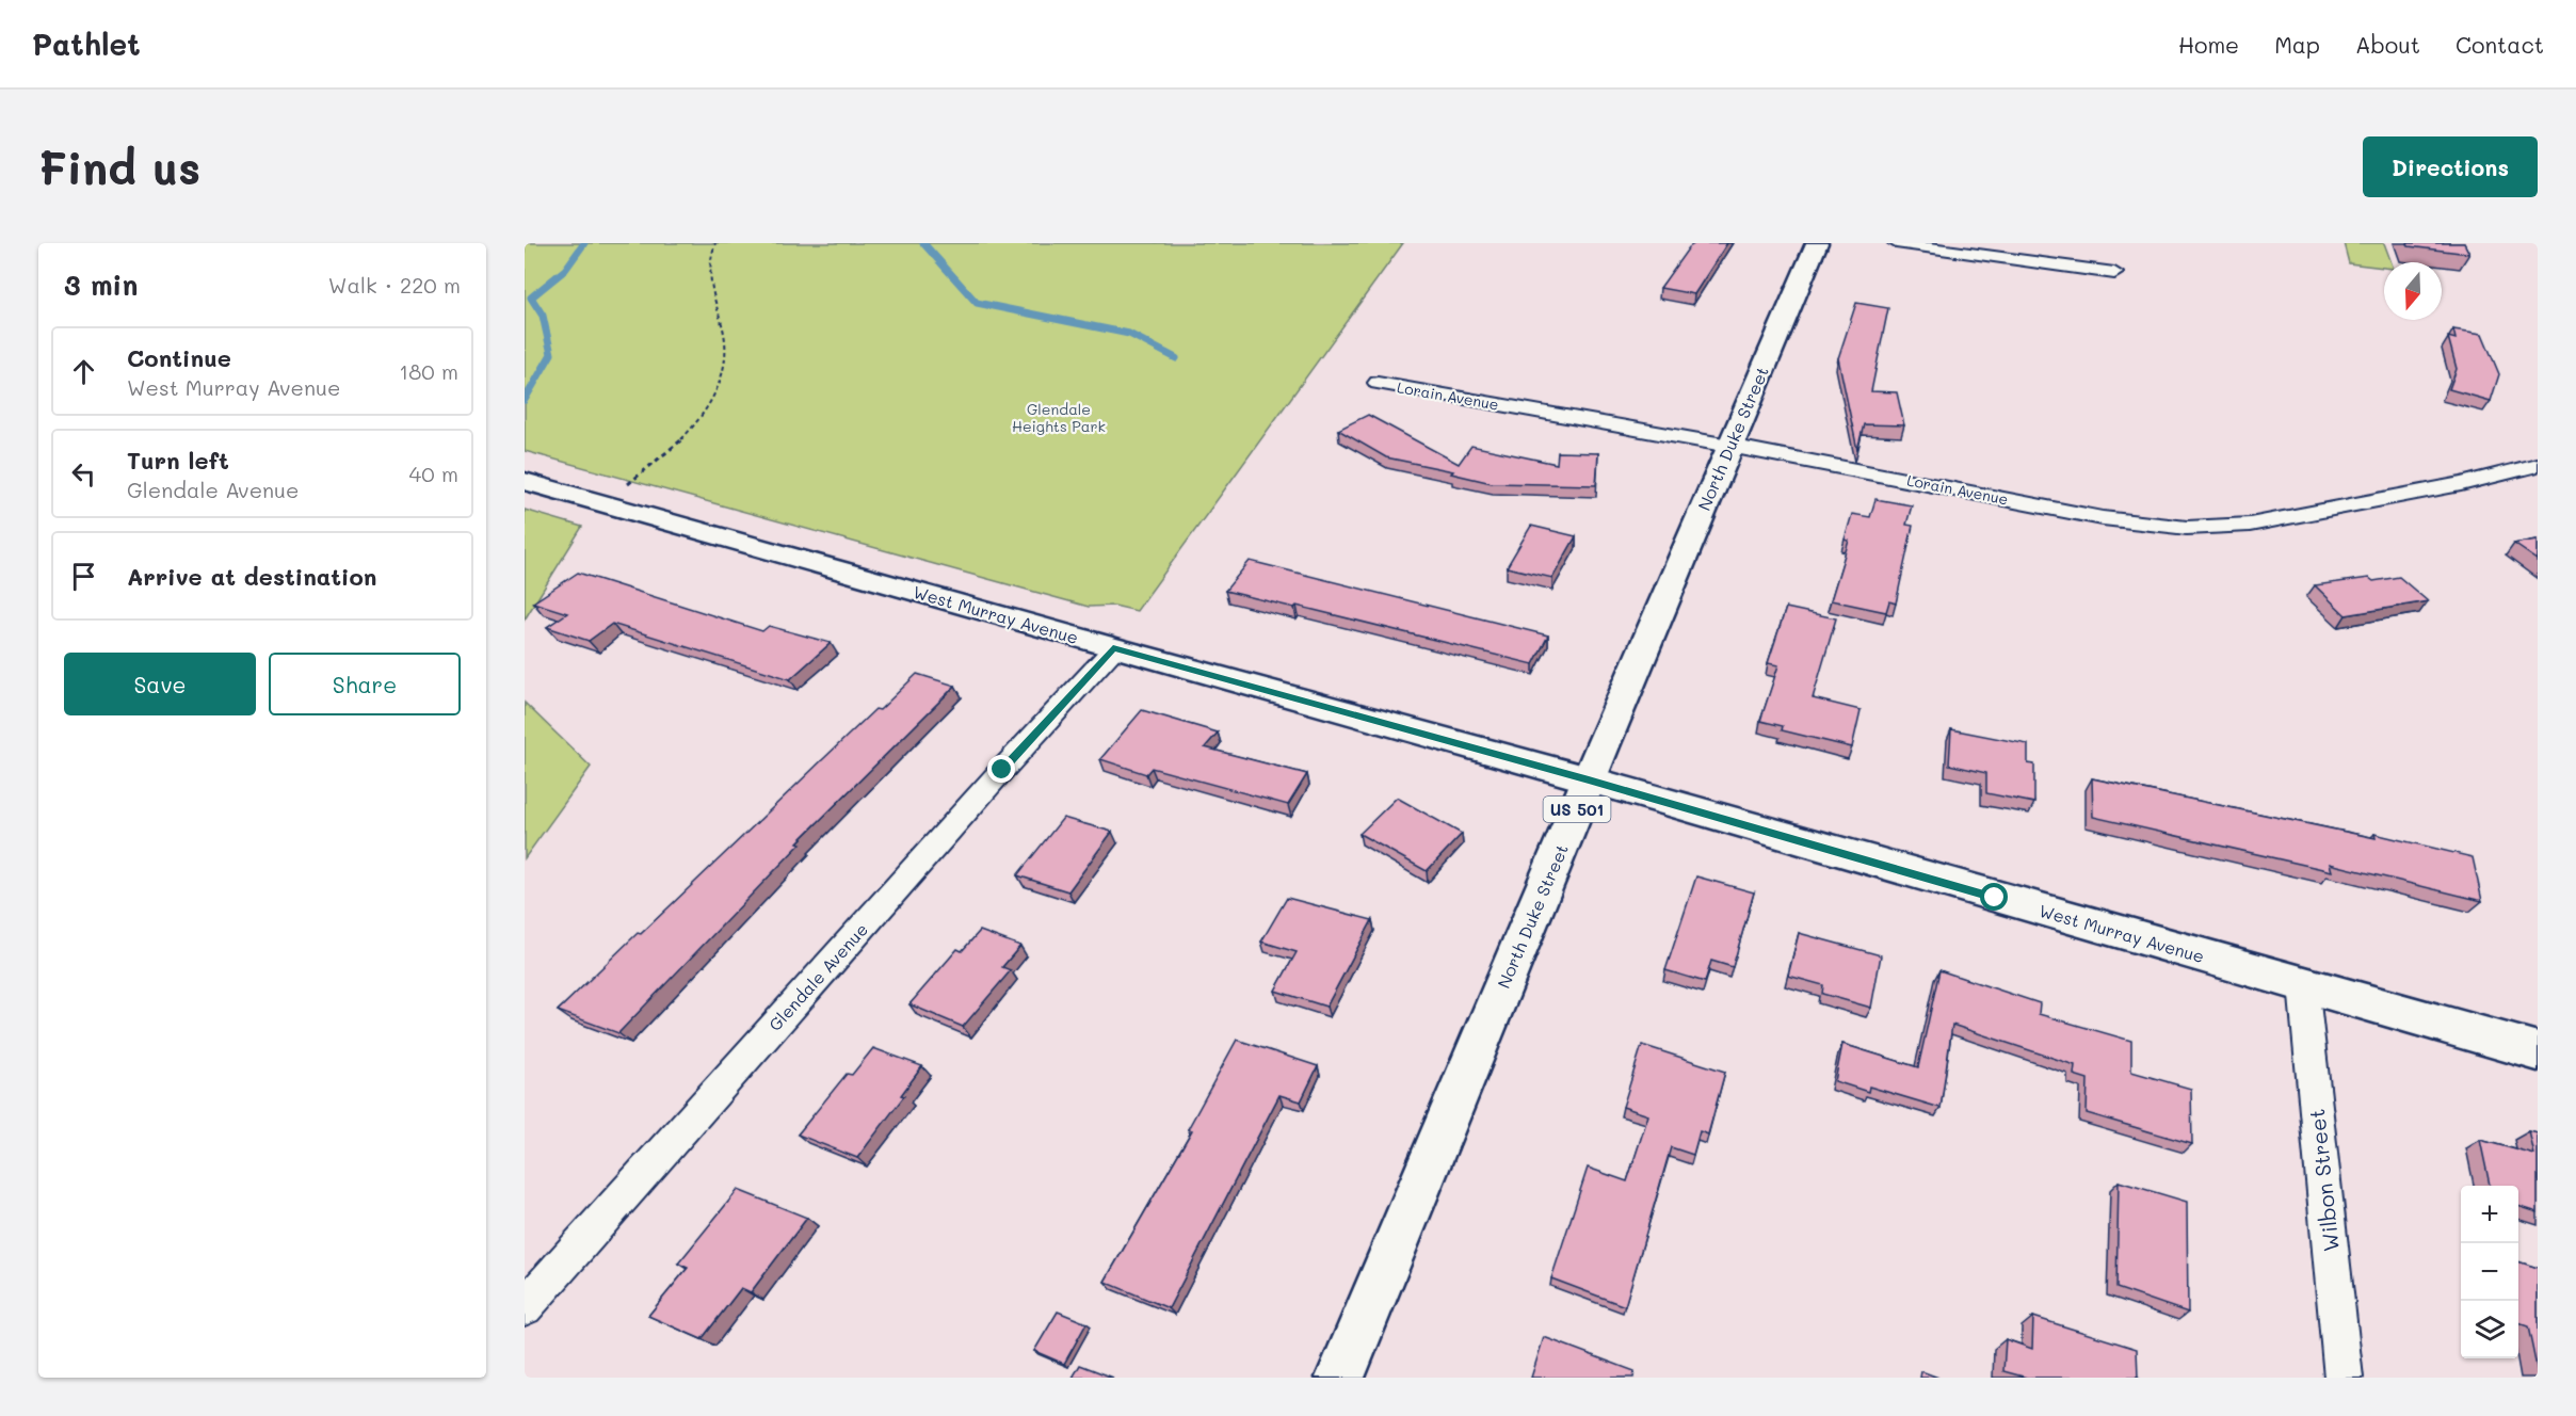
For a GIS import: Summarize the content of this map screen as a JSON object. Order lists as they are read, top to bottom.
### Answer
{
  "streets": {
    "main road": ["North Duke Street", "West Murray Avenue", "US 501"],
    "street": ["Lorain Avenue", "Glendale Avenue", "Wilbon Street"]
  },
  "crossings": [
    ["Lorain Avenue", "North Duke Street"],
    ["North Duke Street", "West Murray Avenue"],
    ["West Murray Avenue", "Glendale Avenue"],
    ["West Murray Avenue", "Wilbon Street"]
  ],
  "parks": ["Glendale Heights Park"],
  "north": "bottom",
  "page": {
    "header": "Pathlet",
    "nav": [
      "Home",
      "Map",
      "About",
      "Contact"
    ],
    "buttons": [
      "Directions",
      ["Save", "Share"]
    ],
    "title": "Find us",
    "heading": ["3 min", "Walk · 220 m"],
    "list": [
      ["Continue", "West Murray Avenue", "180 m"],
      ["Turn left", "Glendale Avenue", "40 m"],
      "Arrive at destination"
    ],
    "map_buttons": ["+", "−"]
  }
}
